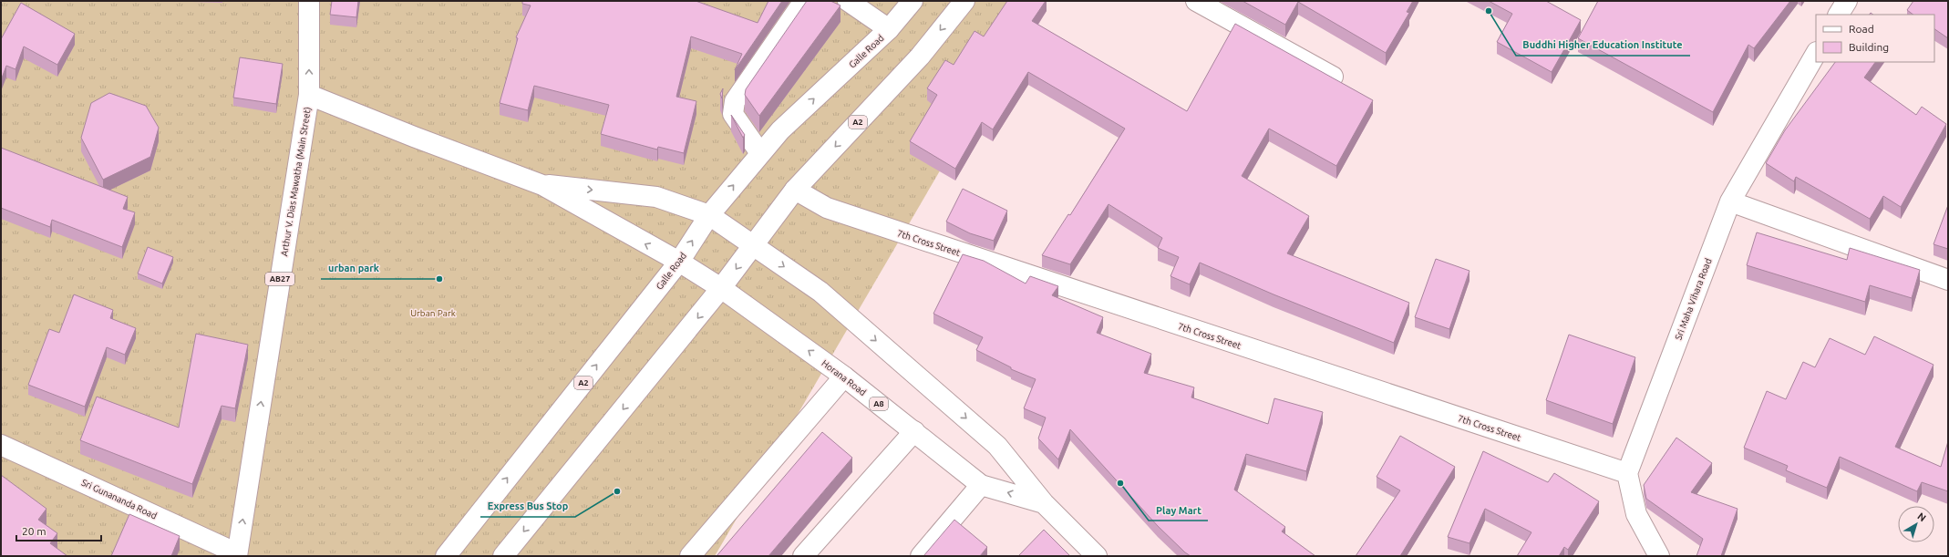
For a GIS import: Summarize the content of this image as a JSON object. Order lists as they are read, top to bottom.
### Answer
{
  "streets": {
    "main road": [
      "Galle Road",
      "A2",
      "Arthur V. Dias Mawatha (Main Street)",
      "7th Cross Street",
      "AB27",
      "Sri Maha Vihara Road",
      "Horana Road",
      "A8",
      "Sri Gunananda Road"
    ]
  },
  "crossings": [
    ["Galle Road", "Horana Road"],
    ["A2", "7th Cross Street"],
    ["A2", "Horana Road"],
    ["Arthur V. Dias Mawatha (Main Street)", "Sri Gunananda Road"],
    ["7th Cross Street", "Sri Maha Vihara Road"]
  ],
  "one_way": ["Arthur V. Dias Mawatha (Main Street)"],
  "parks": ["Urban Park"],
  "places": [
    "Buddhi Higher Education Institute",
    "urban park",
    "Play Mart",
    "Express Bus Stop"
  ],
  "legend": ["Road", "Building"],
  "scale_bar": "20 m",
  "north": "top right"
}
